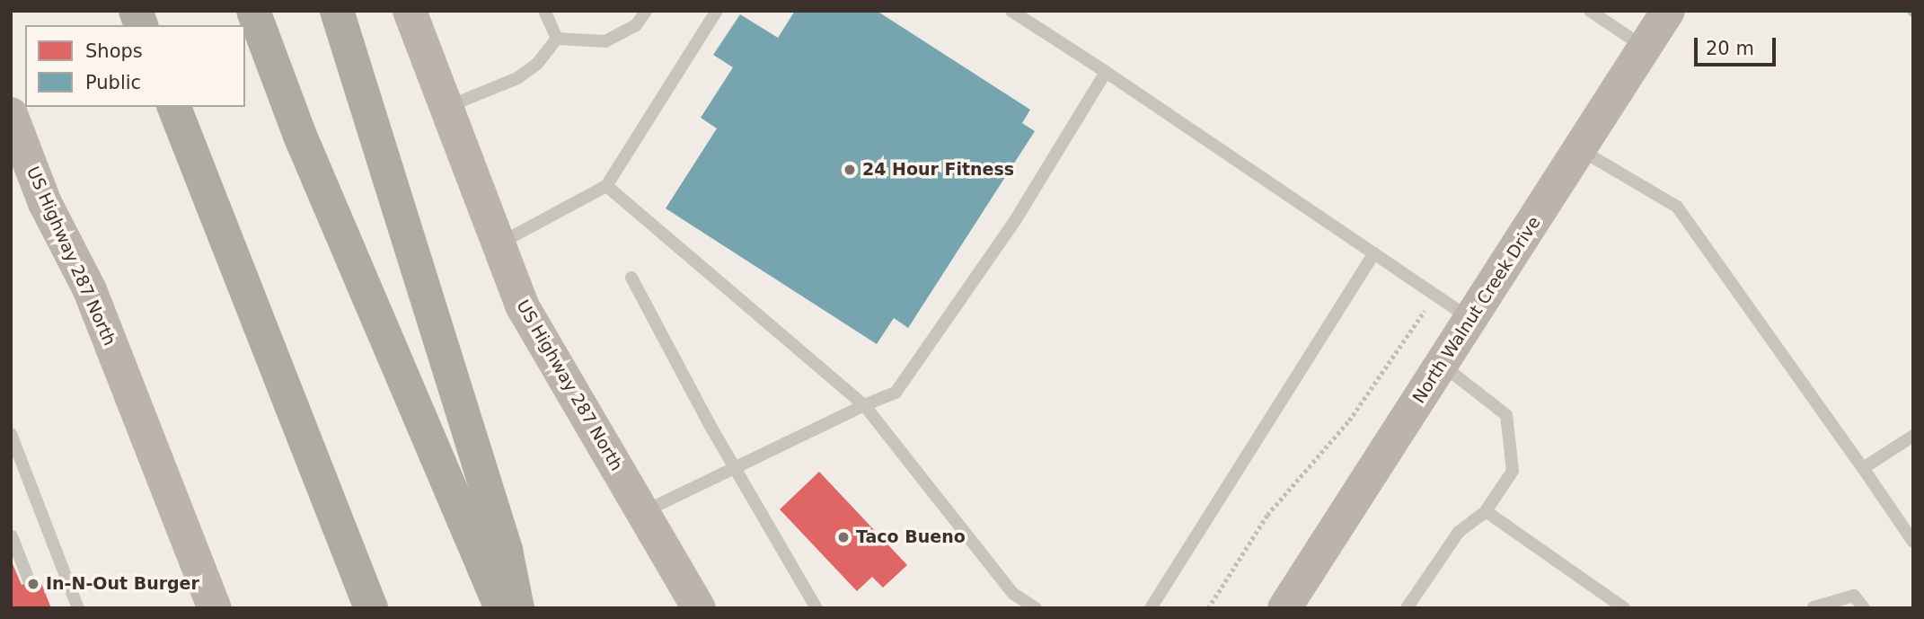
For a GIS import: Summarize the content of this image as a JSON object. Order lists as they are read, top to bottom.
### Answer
{
  "streets": {
    "main road": ["US Highway 287 North", "North Walnut Creek Drive"]
  },
  "places": ["24 Hour Fitness", "Taco Bueno", "In-N-Out Burger"],
  "legend": ["Shops", "Public"],
  "scale_bar": "20 m"
}
